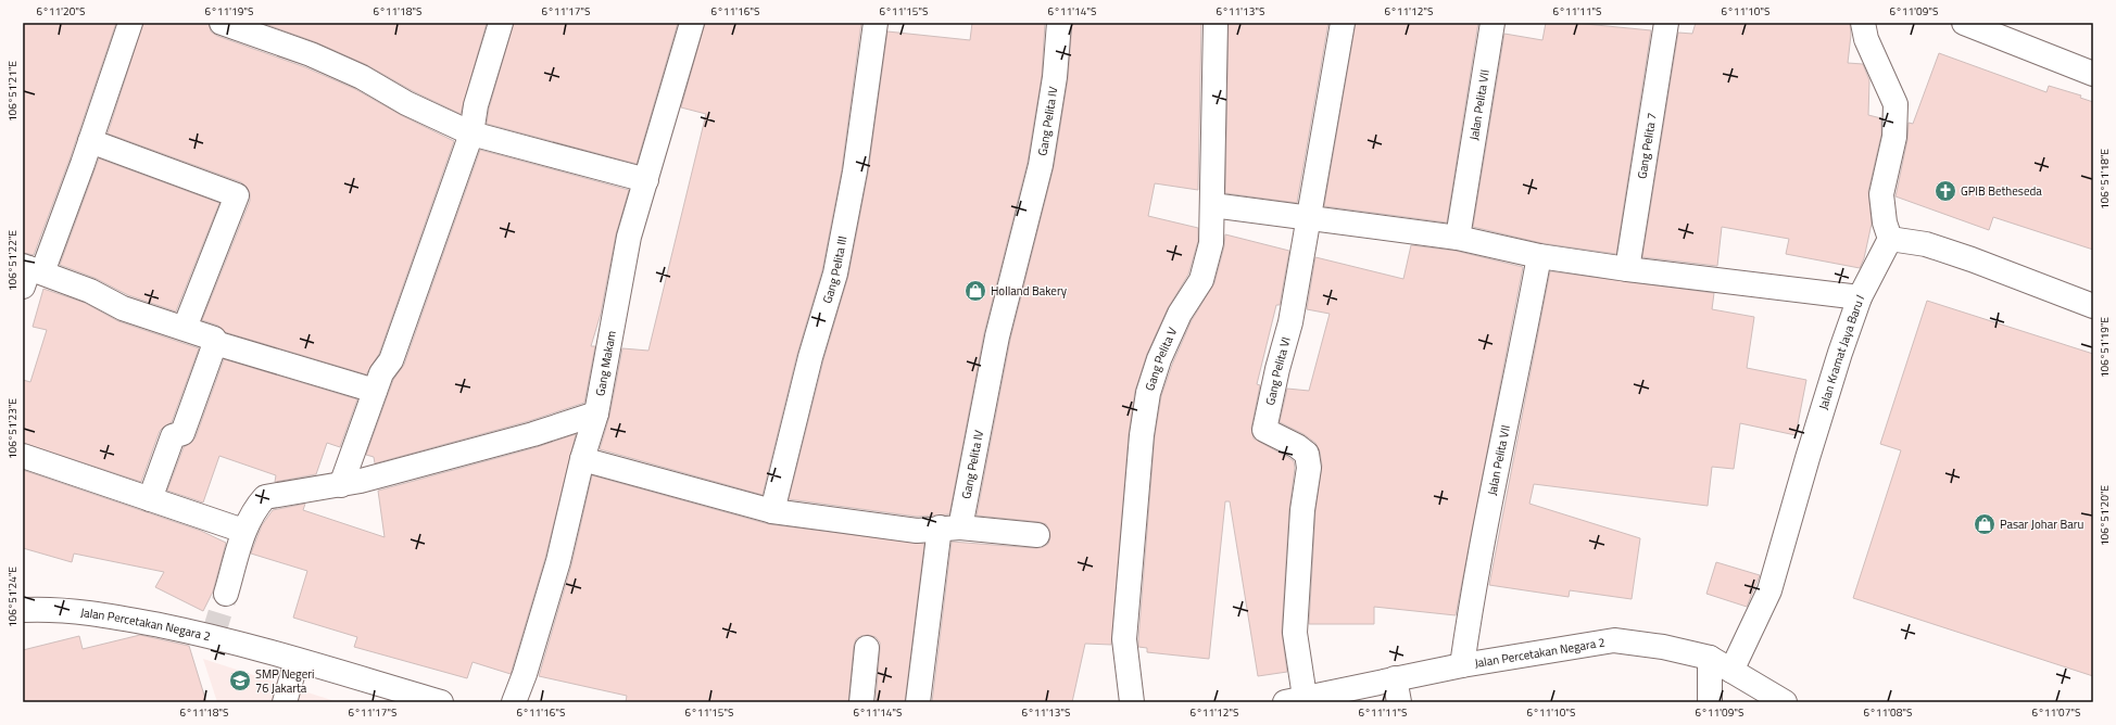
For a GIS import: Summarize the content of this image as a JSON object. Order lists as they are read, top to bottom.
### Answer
{
  "streets": {
    "street": [
      "Jalan Pelita VII",
      "Gang Pelita IV",
      "Gang Pelita 7",
      "Gang Pelita III",
      "Jalan Kramat Jaya Baru I",
      "Gang Pelita V",
      "Gang Makam",
      "Gang Pelita VI",
      "Jalan Percetakan Negara 2"
    ]
  },
  "crossings": [
    ["Jalan Pelita VII", "Jalan Percetakan Negara 2"],
    ["Jalan Kramat Jaya Baru I", "Jalan Percetakan Negara 2"],
    ["Gang Pelita VI", "Jalan Percetakan Negara 2"]
  ],
  "places": {
    "church": ["GPIB Betheseda"],
    "shop": ["Holland Bakery", "Pasar Johar Baru"],
    "school or university": ["SMP Negeri 76 Jakarta"]
  },
  "coordinates": [
    "6°11'20\"S",
    "6°11'19\"S",
    "6°11'18\"S",
    "6°11'17\"S",
    "6°11'16\"S",
    "6°11'15\"S",
    "6°11'14\"S",
    "6°11'13\"S",
    "6°11'12\"S",
    "6°11'11\"S",
    "6°11'10\"S",
    "6°11'09\"S",
    "106°51'21\"E",
    "106°51'18\"E",
    "106°51'22\"E",
    "106°51'19\"E",
    "106°51'23\"E",
    "106°51'20\"E",
    "106°51'24\"E",
    "6°11'08\"S",
    "6°11'07\"S"
  ]
}
